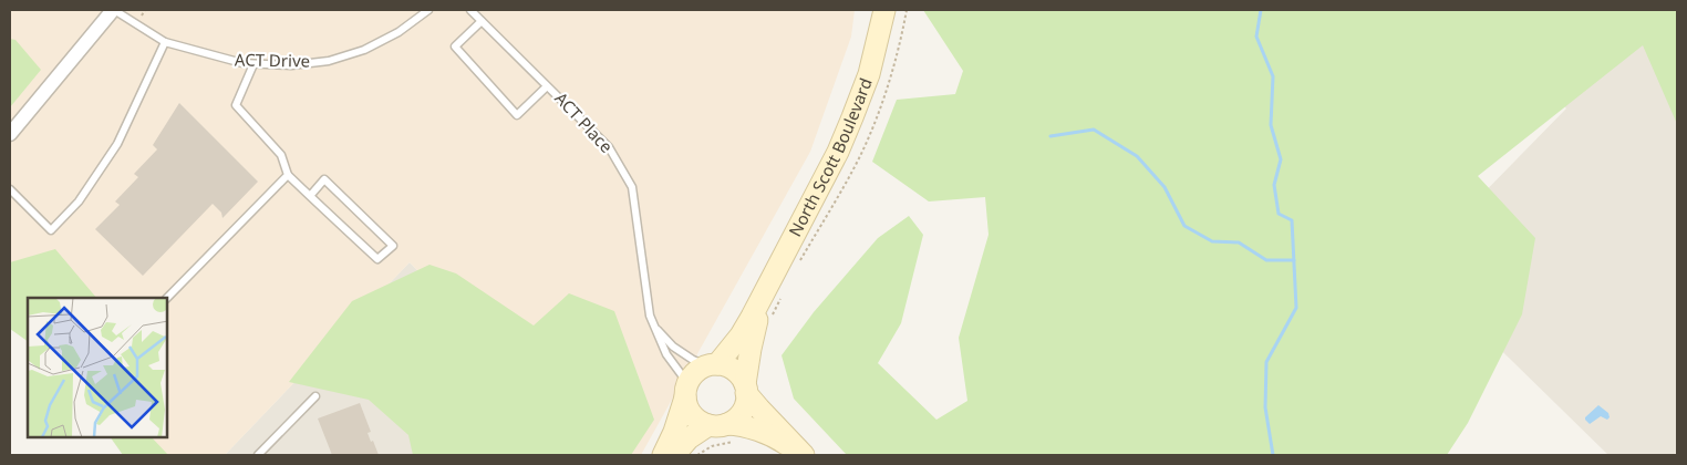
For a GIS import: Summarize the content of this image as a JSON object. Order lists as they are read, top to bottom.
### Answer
{
  "streets": {
    "main road": ["North Scott Boulevard"],
    "lane": ["ACT Drive", "ACT Place"]
  },
  "crossings": [
    ["ACT Place", "North Scott Boulevard"]
  ]
}
